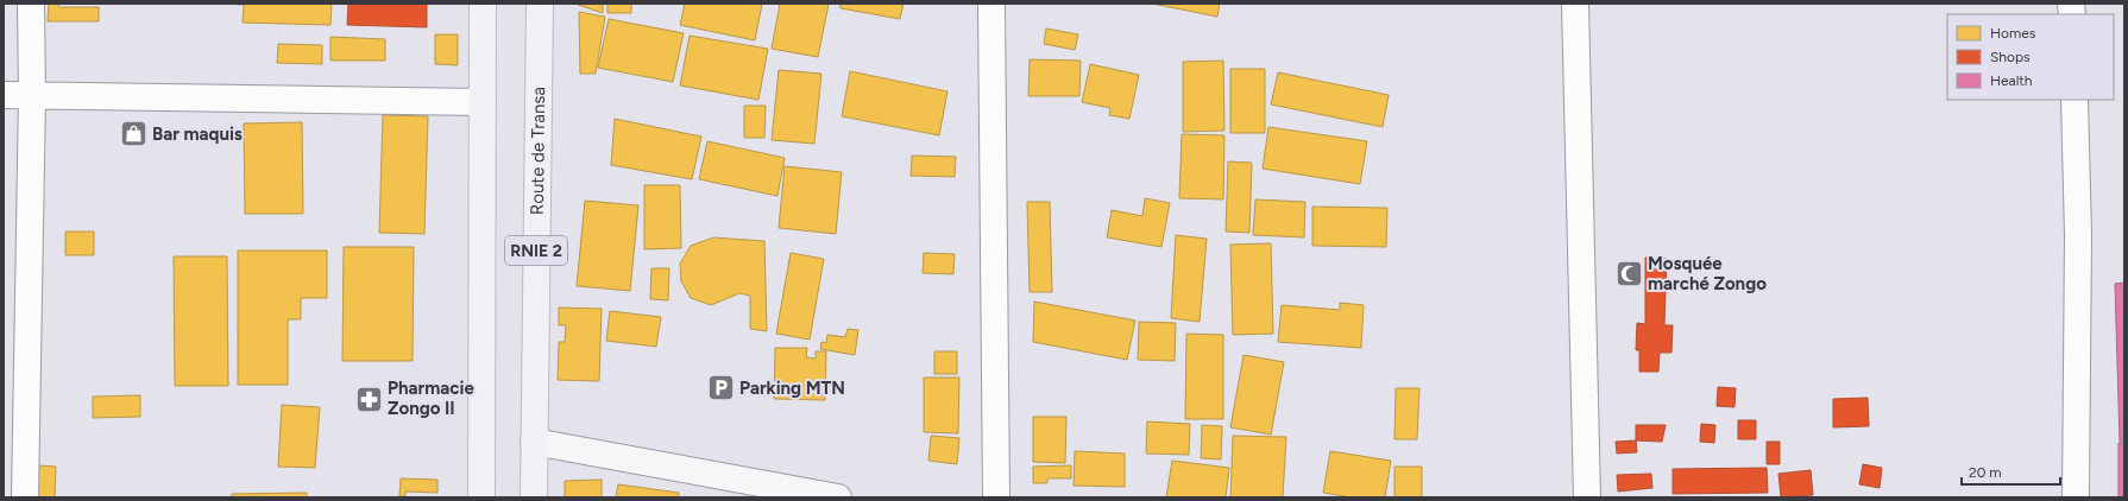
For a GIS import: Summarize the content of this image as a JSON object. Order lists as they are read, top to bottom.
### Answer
{
  "streets": {
    "main road": ["Route de Transa", "RNIE 2"]
  },
  "places": {
    "shop": ["Bar maquis"],
    "mosque": ["Mosquée marché Zongo"],
    "parking": ["Parking MTN"],
    "pharmacy": ["Pharmacie Zongo II"]
  },
  "legend": ["Homes", "Shops", "Health"],
  "scale_bar": "20 m"
}
